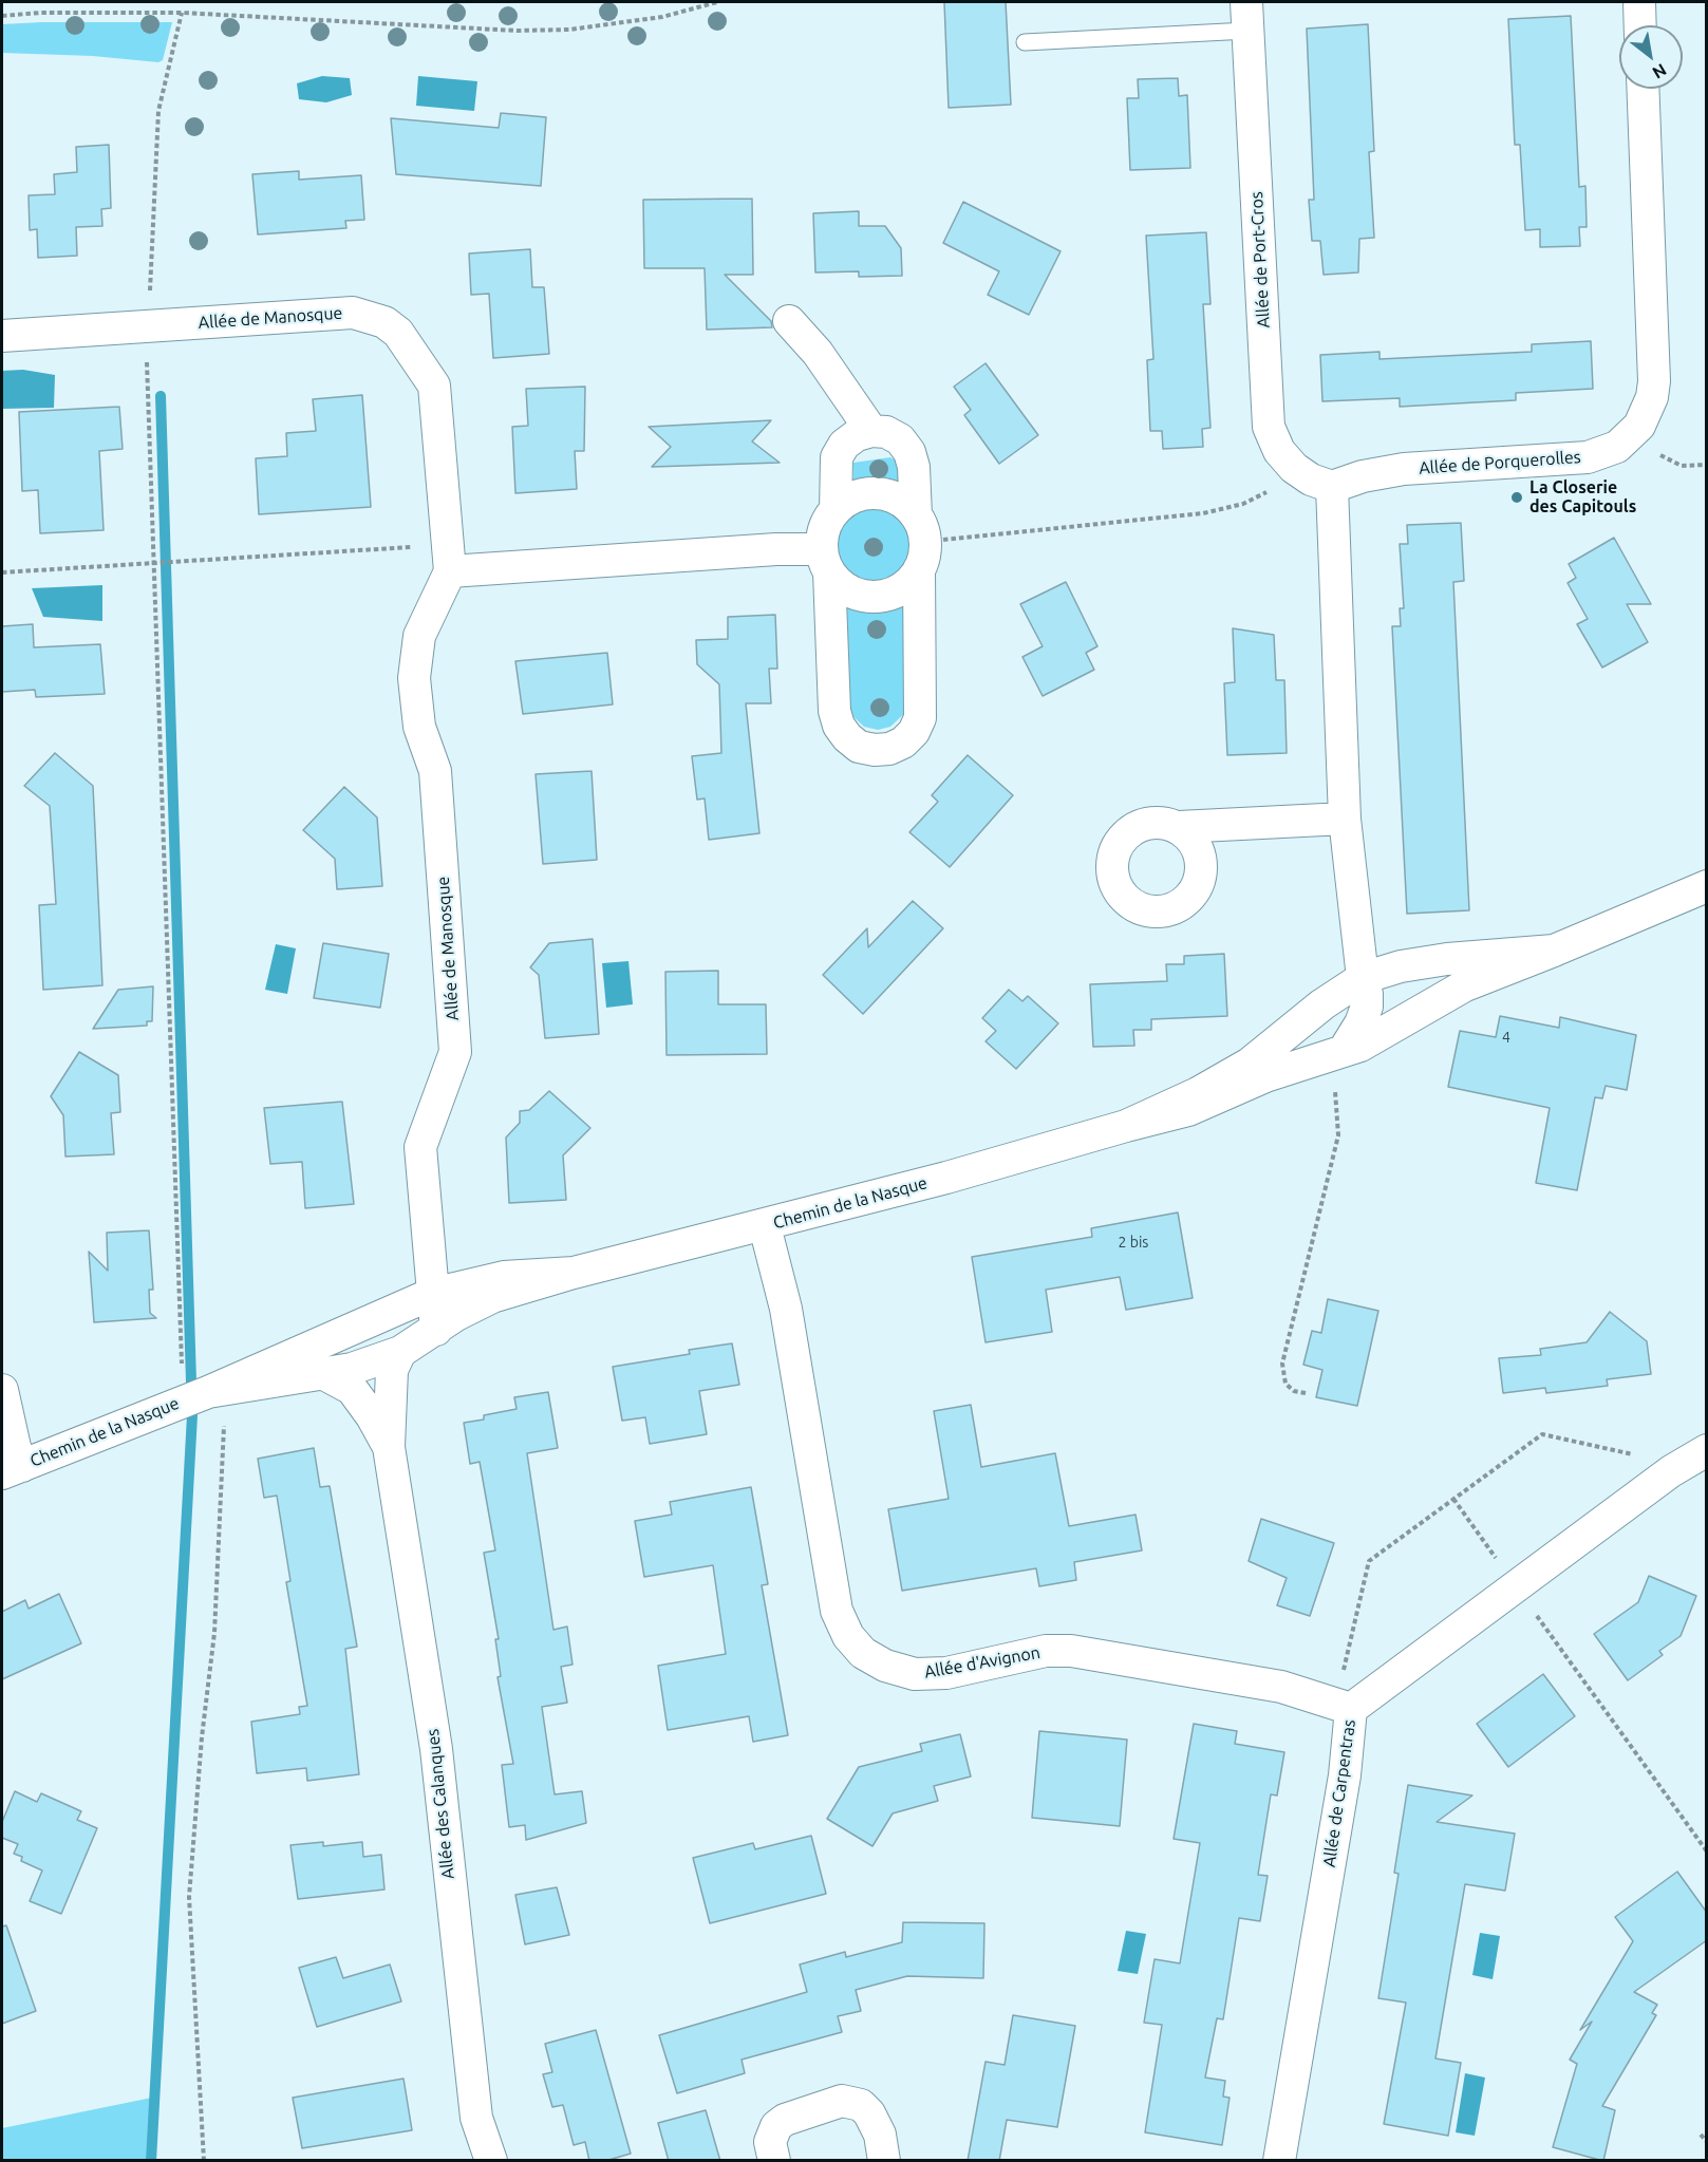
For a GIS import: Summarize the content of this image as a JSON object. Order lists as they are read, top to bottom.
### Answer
{
  "streets": {
    "street": [
      "Allée de Port-Cros",
      "Allée de Manosque",
      "Allée de Porquerolles",
      "Chemin de la Nasque",
      "Allée d'Avignon",
      "Allée de Carpentras",
      "Allée des Calanques"
    ]
  },
  "crossings": [
    ["Allée de Port-Cros", "Allée de Porquerolles"],
    ["Allée de Manosque", "Chemin de la Nasque"],
    ["Chemin de la Nasque", "Allée d'Avignon"],
    ["Chemin de la Nasque", "Allée des Calanques"],
    ["Allée d'Avignon", "Allée de Carpentras"]
  ],
  "places": ["La Closerie des Capitouls"],
  "house_numbers": ["4", "2 bis"],
  "north": "bottom right"
}
